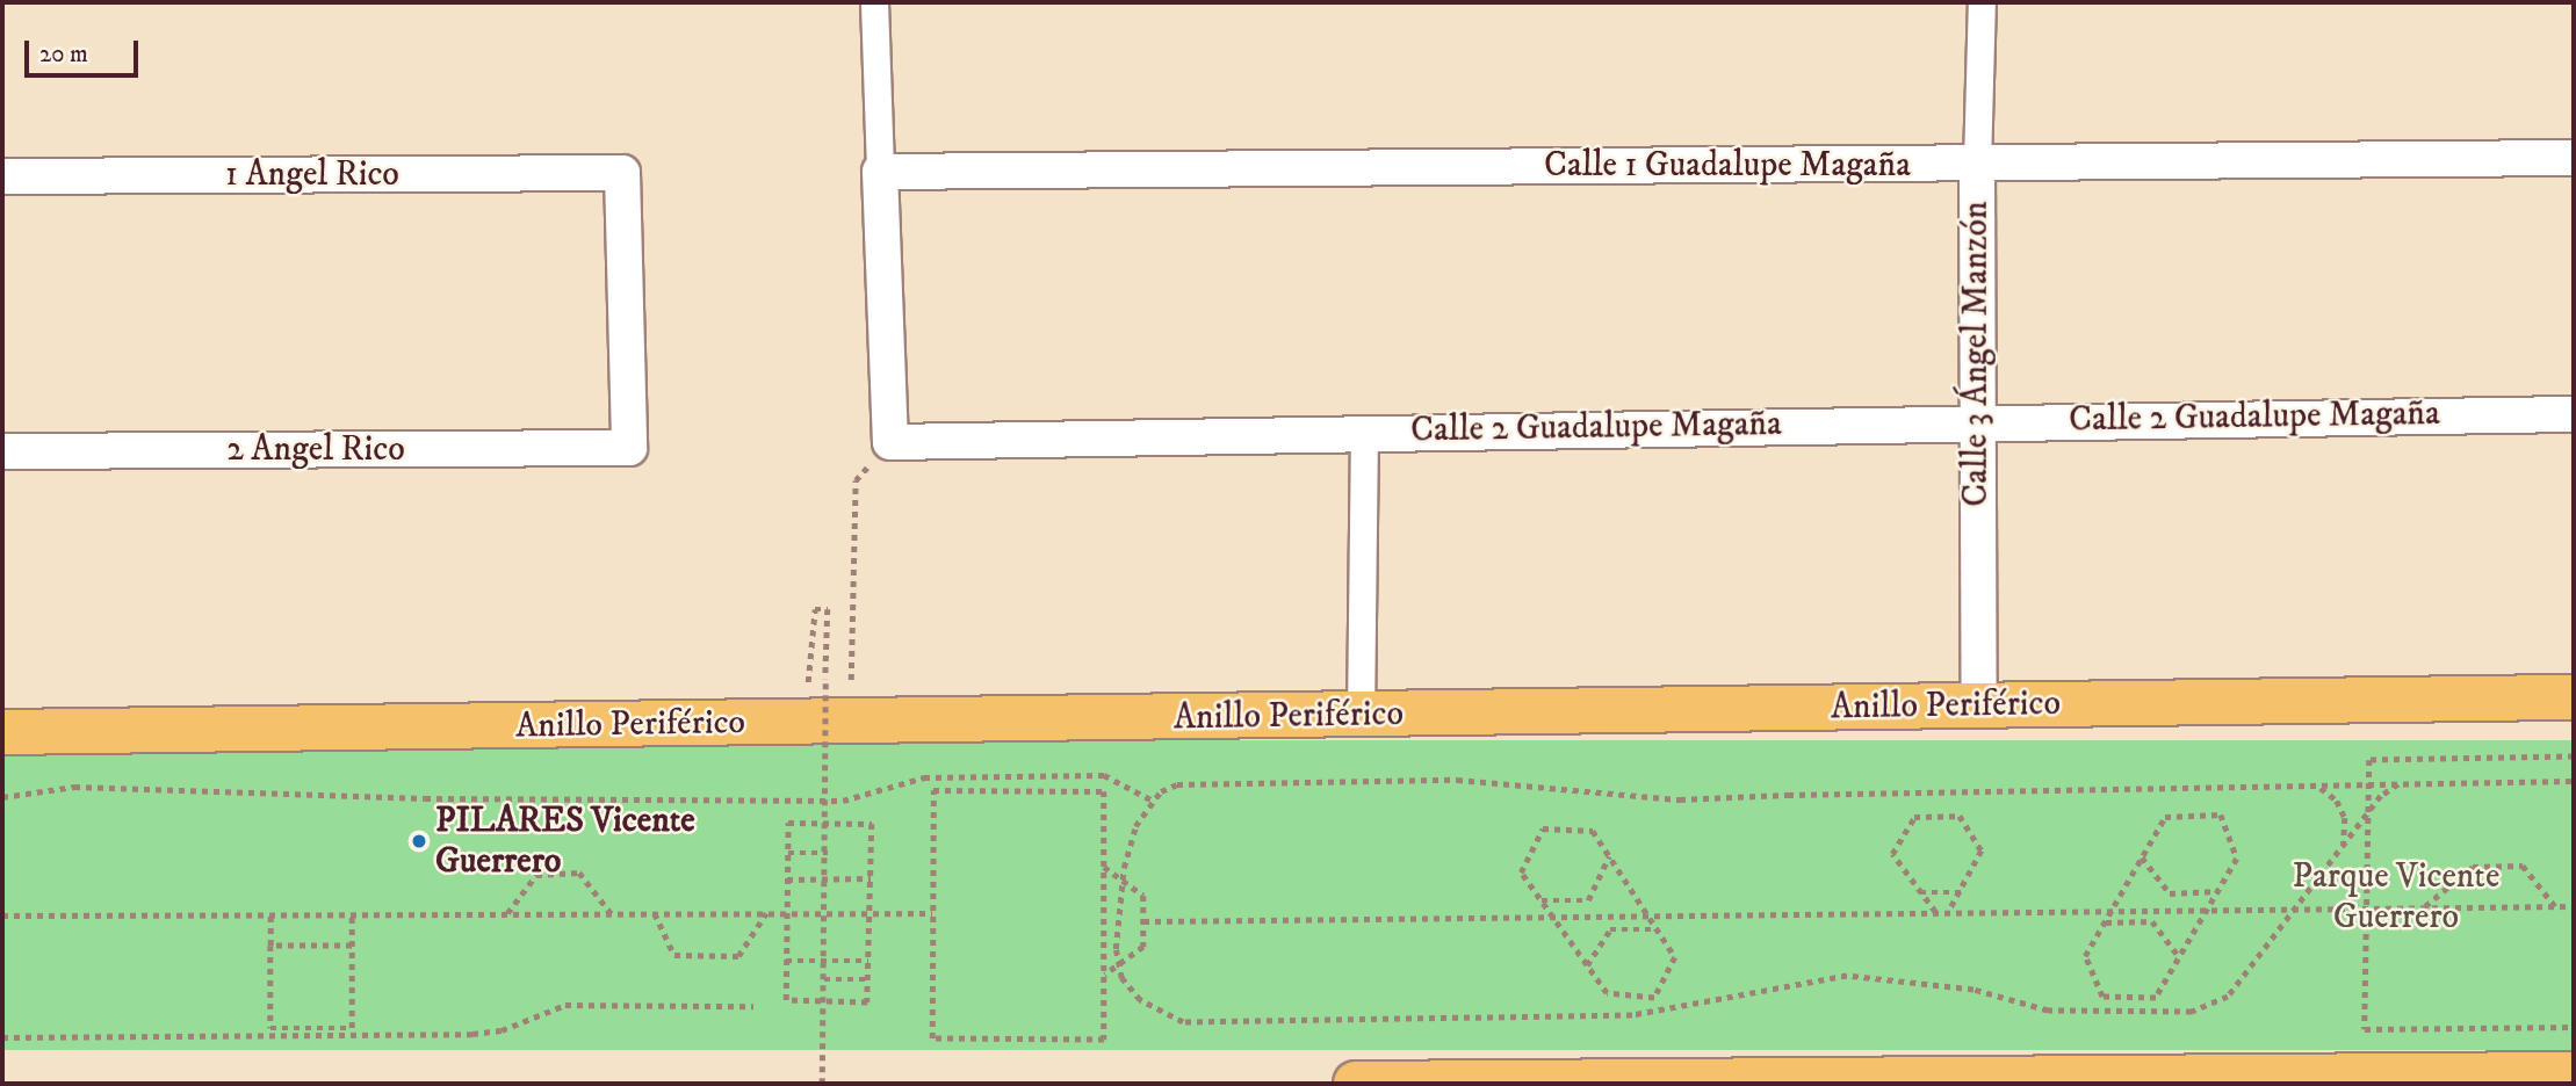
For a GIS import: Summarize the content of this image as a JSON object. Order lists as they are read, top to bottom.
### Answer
{
  "streets": {
    "main road": ["Anillo Periférico"],
    "street": [
      "Calle 1 Guadalupe Magaña",
      "1 Angel Rico",
      "Calle 3 Ángel Manzón",
      "Calle 2 Guadalupe Magaña",
      "2 Angel Rico"
    ]
  },
  "crossings": [
    ["Calle 1 Guadalupe Magaña", "Calle 3 Ángel Manzón"],
    ["1 Angel Rico", "2 Angel Rico"],
    ["Calle 3 Ángel Manzón", "Calle 2 Guadalupe Magaña"],
    ["Calle 3 Ángel Manzón", "Anillo Periférico"]
  ],
  "parks": ["Parque Vicente Guerrero"],
  "places": ["PILARES Vicente Guerrero"],
  "scale_bar": "20 m"
}
